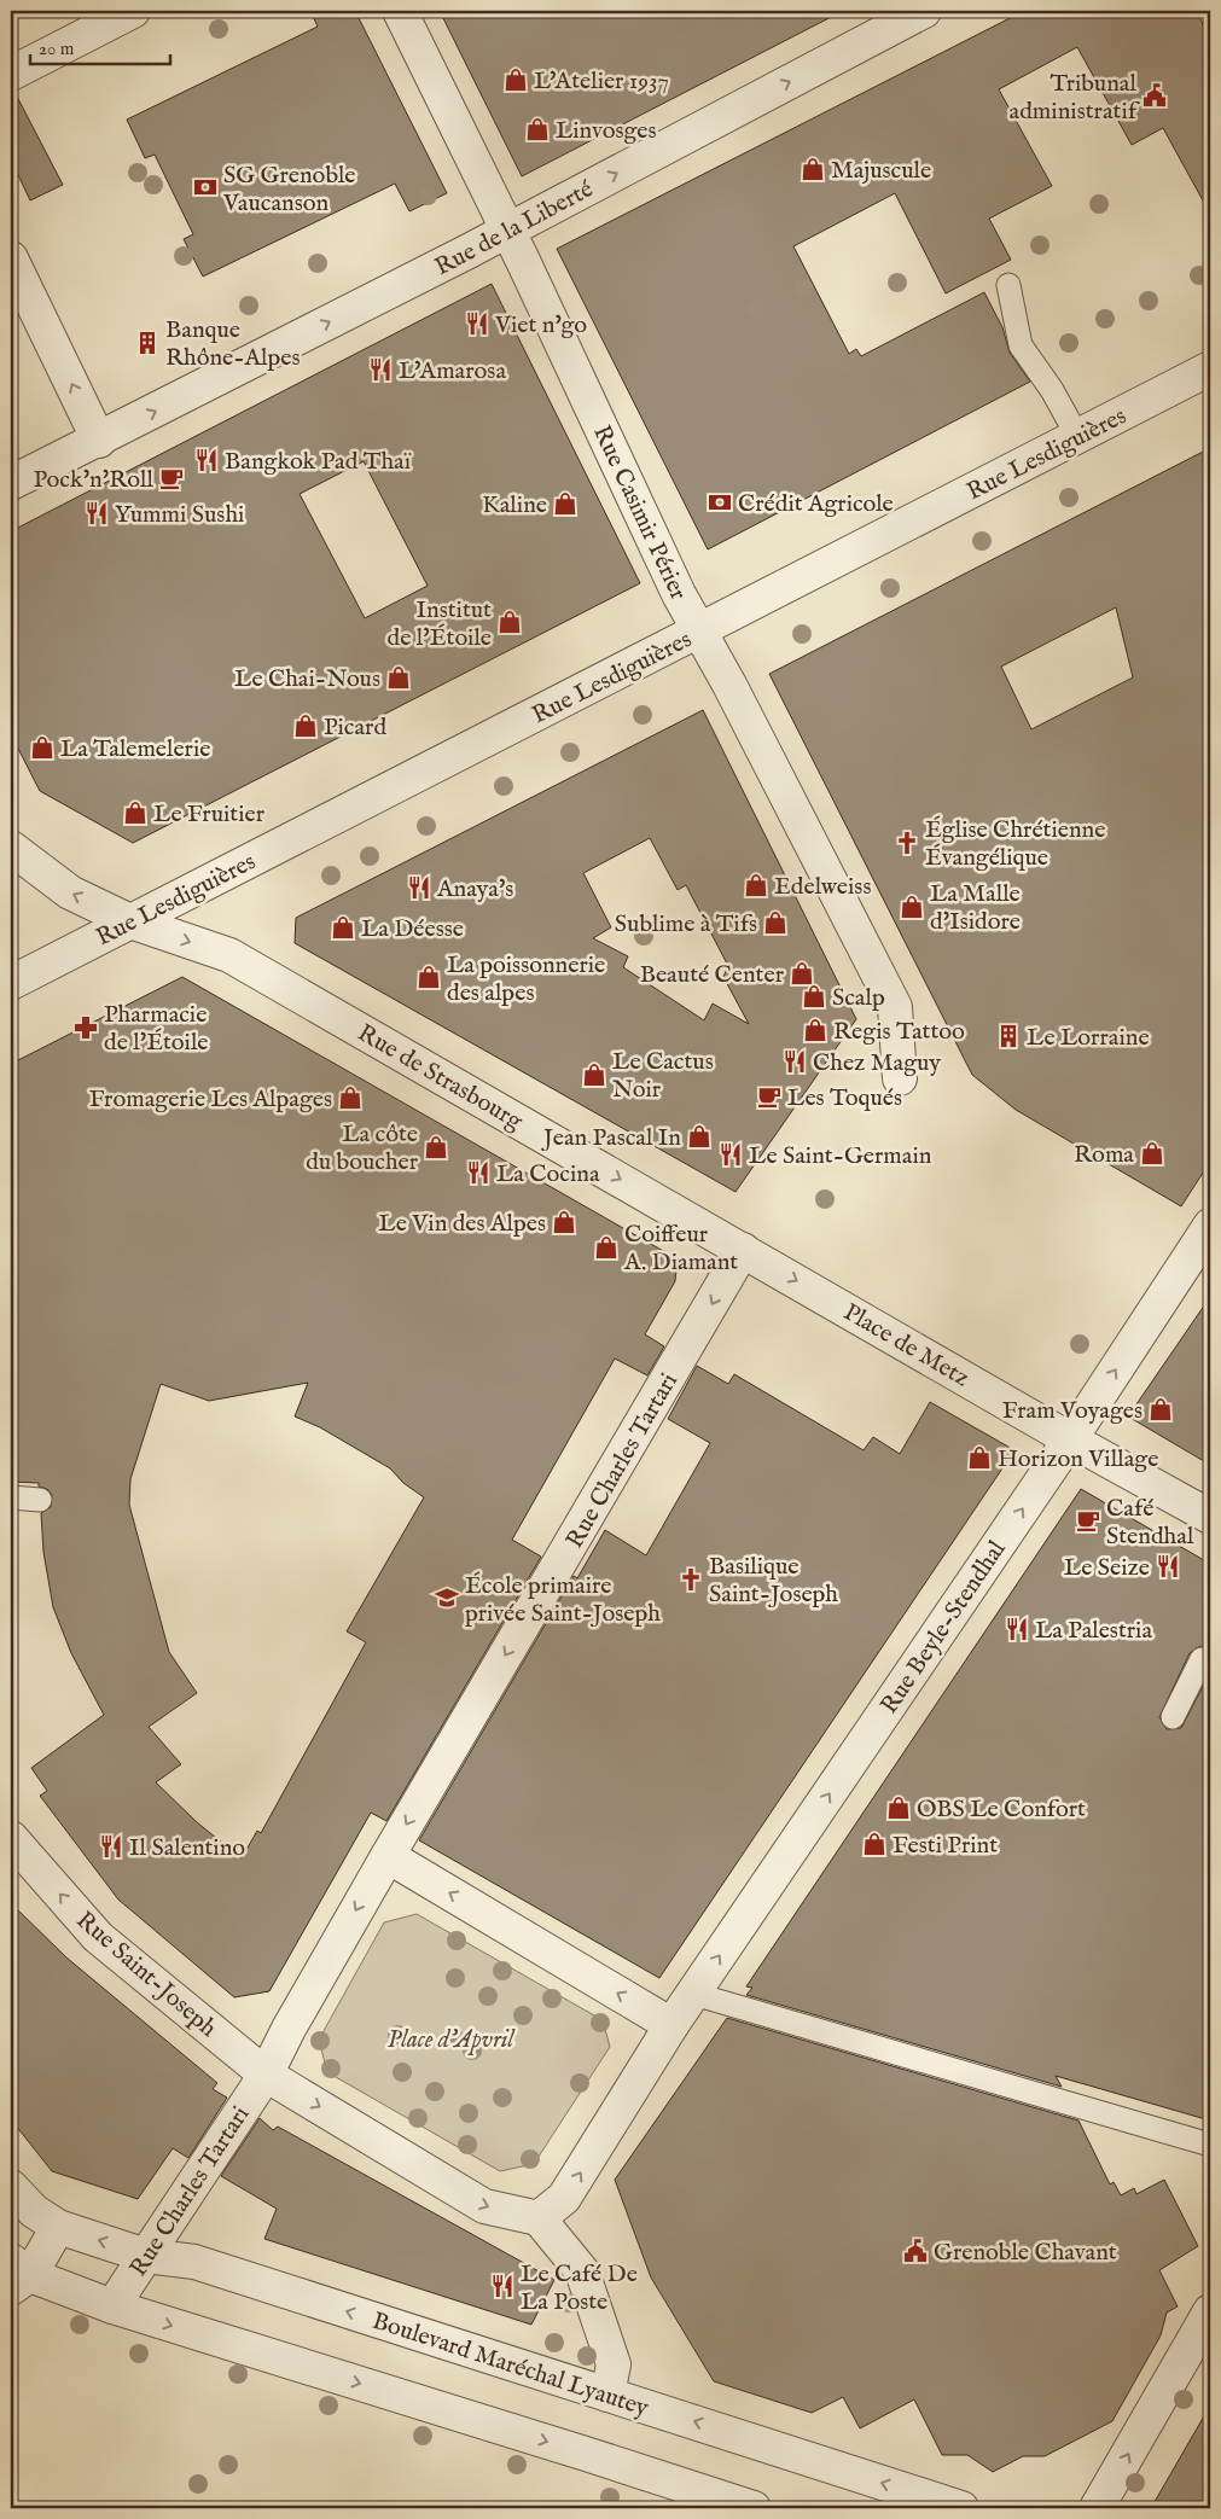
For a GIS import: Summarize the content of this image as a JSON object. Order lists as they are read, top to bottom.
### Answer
{
  "streets": {
    "street": [
      "Rue de la Liberté",
      "Rue Lesdiguières",
      "Rue Casimir Périer",
      "Rue de Strasbourg",
      "Place de Metz",
      "Rue Charles Tartari",
      "Rue Beyle-Stendhal",
      "Rue Saint-Joseph",
      "Boulevard Maréchal Lyautey"
    ]
  },
  "crossings": [
    ["Rue de la Liberté", "Rue Casimir Périer"],
    ["Rue Lesdiguières", "Rue Casimir Périer"],
    ["Rue Lesdiguières", "Rue de Strasbourg"],
    ["Rue de Strasbourg", "Place de Metz"],
    ["Rue de Strasbourg", "Rue Charles Tartari"],
    ["Place de Metz", "Rue Charles Tartari"],
    ["Place de Metz", "Rue Beyle-Stendhal"],
    ["Rue Charles Tartari", "Rue Saint-Joseph"],
    ["Rue Charles Tartari", "Boulevard Maréchal Lyautey"]
  ],
  "one_way": [
    "Rue de la Liberté",
    "Place de Metz",
    "Rue Charles Tartari",
    "Rue Beyle-Stendhal",
    "Rue Saint-Joseph"
  ],
  "parks": ["Place d'Apvril"],
  "places": {
    "shop": [
      "L'Atelier 1937",
      "Linvosges",
      "Majuscule",
      "Kaline",
      "Institut de l'Étoile",
      "Le Chai-Nous",
      "Picard",
      "La Talemelerie",
      "Le Fruitier",
      "Edelweiss",
      "La Malle d'Isidore",
      "Sublime à Tifs",
      "La Déesse",
      "Beauté Center",
      "La poissonnerie des alpes",
      "Scalp",
      "Regis Tattoo",
      "Le Cactus Noir",
      "Fromagerie Les Alpages",
      "Jean Pascal In",
      "La côte du boucher",
      "Roma",
      "Le Vin des Alpes",
      "Coiffeur A. Diamant",
      "Fram Voyages",
      "Horizon Village",
      "OBS Le Confort",
      "Festi Print"
    ],
    "public building": ["Tribunal administratif", "Grenoble Chavant"],
    "bank": ["SG Grenoble Vaucanson", "Crédit Agricole"],
    "restaurant": [
      "Viet n'go",
      "L'Amarosa",
      "Bangkok Pad Thaï",
      "Yummi Sushi",
      "Anaya's",
      "Chez Maguy",
      "Le Saint-Germain",
      "La Cocina",
      "Le Seize",
      "La Palestria",
      "Il Salentino",
      "Le Café De La Poste"
    ],
    "building": ["Banque Rhône-Alpes", "Le Lorraine"],
    "cafe": ["Pock'n'Roll", "Les Toqués", "Café Stendhal"],
    "church": ["Église Chrétienne Évangélique", "Basilique Saint-Joseph"],
    "pharmacy": ["Pharmacie de l'Étoile"],
    "school or university": ["École primaire privée Saint-Joseph"]
  },
  "scale_bar": "20 m"
}
